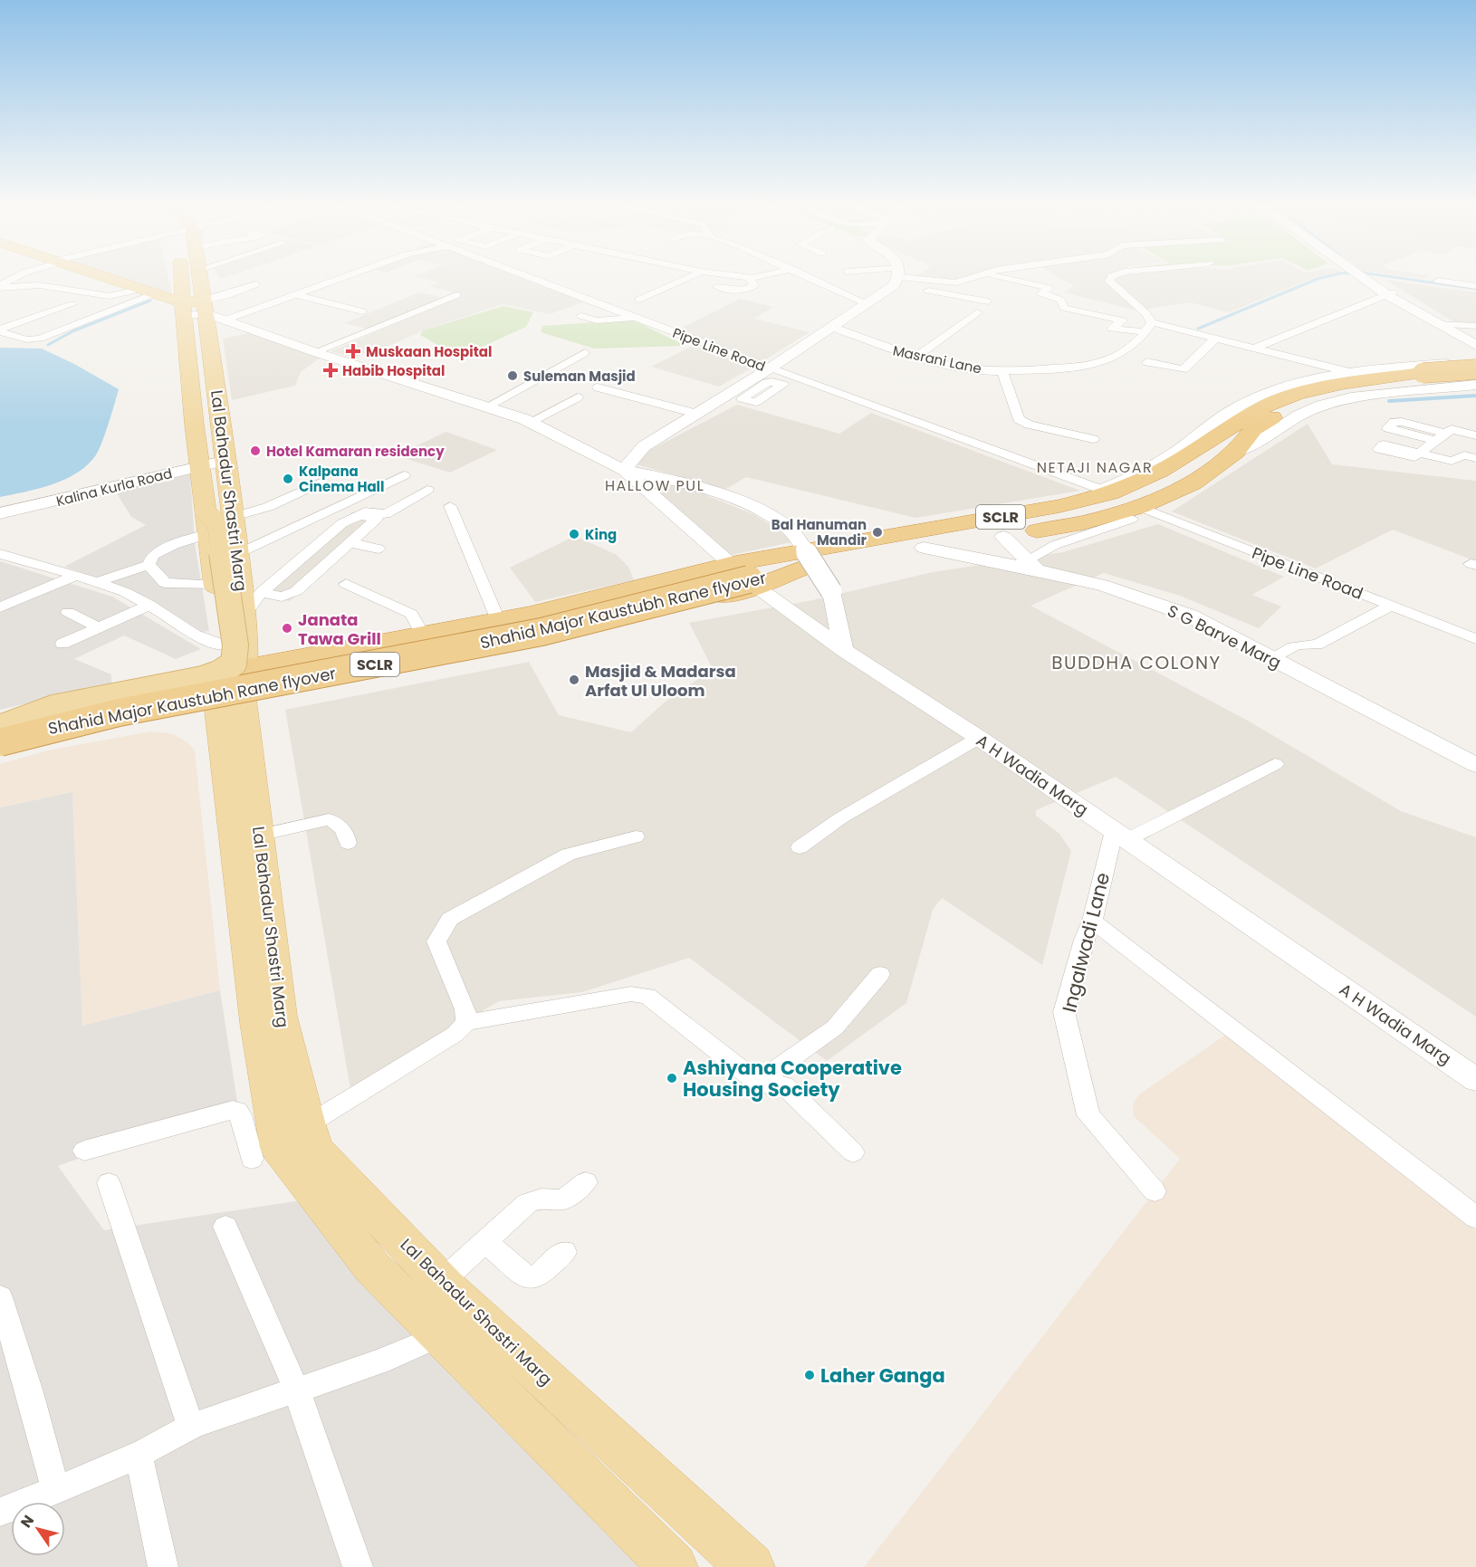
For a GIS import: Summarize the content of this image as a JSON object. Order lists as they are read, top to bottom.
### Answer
{
  "streets": {
    "highway": ["SCLR", "Shahid Major Kaustubh Rane flyover"],
    "main road": ["Lal Bahadur Shastri Marg"],
    "street": [
      "Pipe Line Road",
      "Masrani Lane",
      "Kalina Kurla Road",
      "S G Barve Marg",
      "A H Wadia Marg",
      "Ingalwadi Lane"
    ]
  },
  "crossings": [
    ["Pipe Line Road", "SCLR"],
    ["Kalina Kurla Road", "Lal Bahadur Shastri Marg"],
    ["SCLR", "S G Barve Marg"],
    ["Shahid Major Kaustubh Rane flyover", "A H Wadia Marg"],
    ["A H Wadia Marg", "Ingalwadi Lane"]
  ],
  "districts": ["NETAJI NAGAR", "HALLOW PUL", "BUDDHA COLONY"],
  "places": {
    "health": ["Muskaan Hospital", "Habib Hospital"],
    "other": [
      "Suleman Masjid",
      "Hotel Kamaran residency",
      "Kalpana Cinema Hall",
      "Bal Hanuman Mandir",
      "King",
      "Janata Tawa Grill",
      "Masjid & Madarsa Arfat Ul Uloom",
      "Ashiyana Cooperative Housing Society",
      "Laher Ganga"
    ]
  },
  "north": "top left"
}
